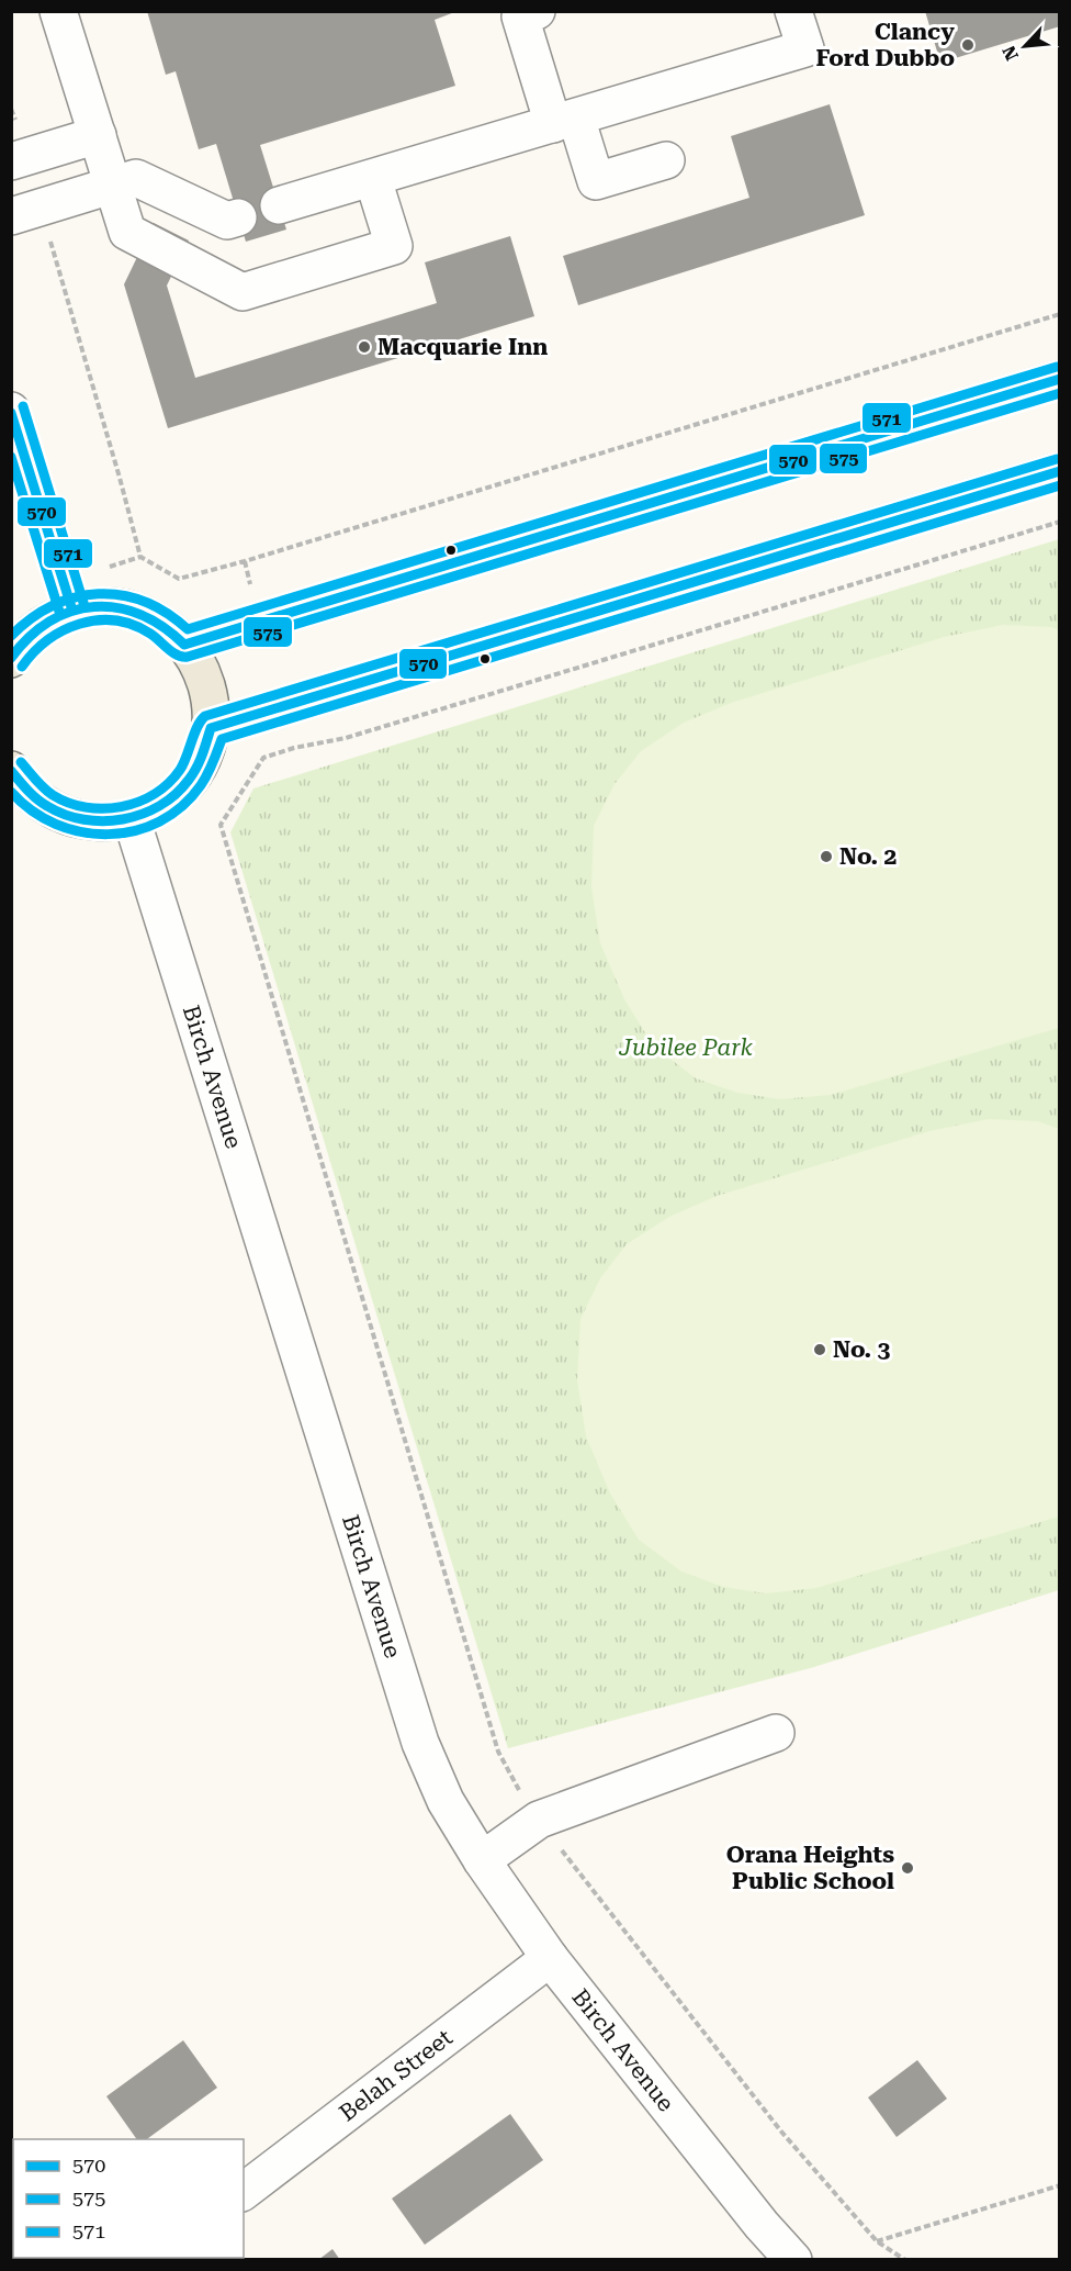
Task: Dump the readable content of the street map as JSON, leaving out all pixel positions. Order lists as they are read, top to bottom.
{
  "streets": {
    "street": ["Birch Avenue", "Belah Street"]
  },
  "crossings": [
    ["Birch Avenue", "Belah Street"]
  ],
  "parks": ["Jubilee Park"],
  "places": [
    "Clancy Ford Dubbo",
    "Macquarie Inn",
    "No. 2",
    "No. 3",
    "Orana Heights Public School"
  ],
  "lines": ["transit line 571", "transit line 570", "transit line 575"],
  "legend": ["570", "575", "571"],
  "north": "bottom left"
}
